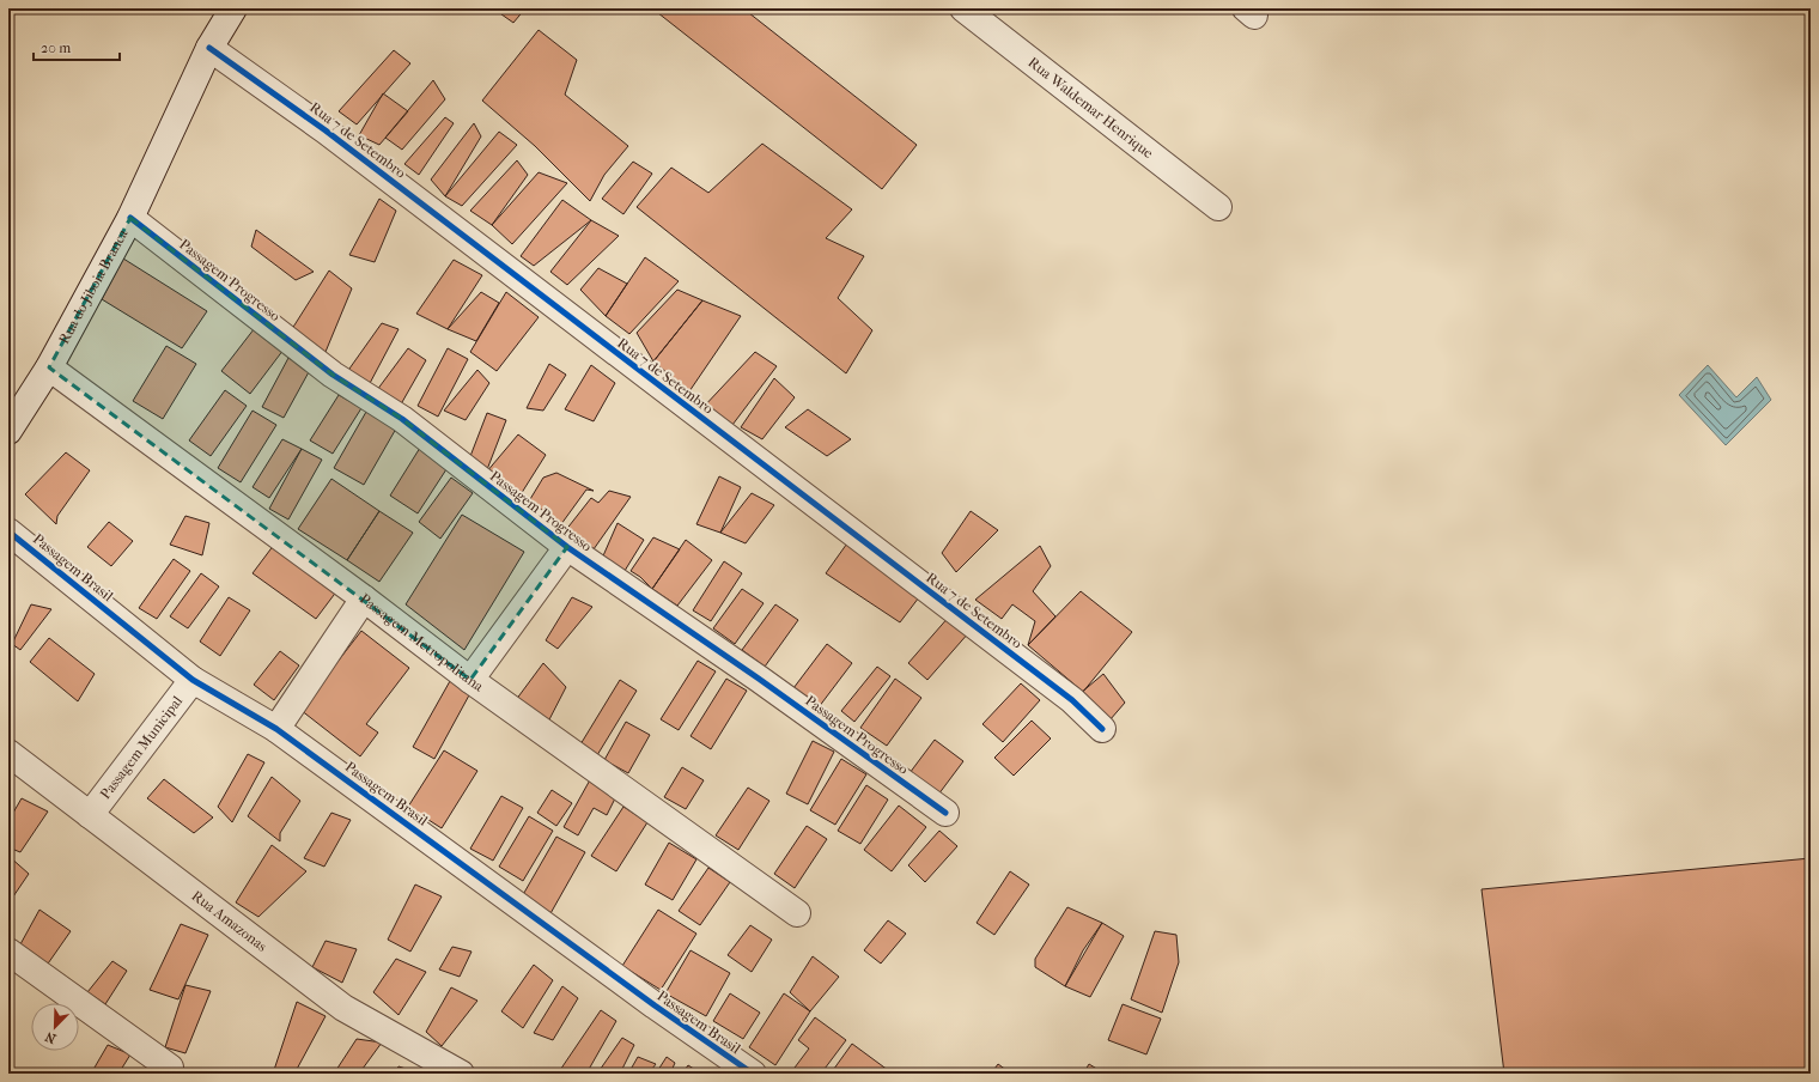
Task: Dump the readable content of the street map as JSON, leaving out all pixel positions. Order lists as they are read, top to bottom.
{
  "streets": {
    "street": [
      "Rua Waldemar Henrique",
      "Rua 7 de Setembro",
      "Passagem Progresso",
      "Rua do Jiboia Branca",
      "Passagem Brasil",
      "Passagem Metropolitana",
      "Passagem Municipal",
      "Rua Amazonas"
    ]
  },
  "crossings": [
    ["Rua 7 de Setembro", "Rua do Jiboia Branca"],
    ["Passagem Progresso", "Rua do Jiboia Branca"],
    ["Rua do Jiboia Branca", "Passagem Metropolitana"],
    ["Passagem Brasil", "Passagem Municipal"],
    ["Passagem Municipal", "Rua Amazonas"]
  ],
  "scale_bar": "20 m",
  "north": "bottom left"
}
